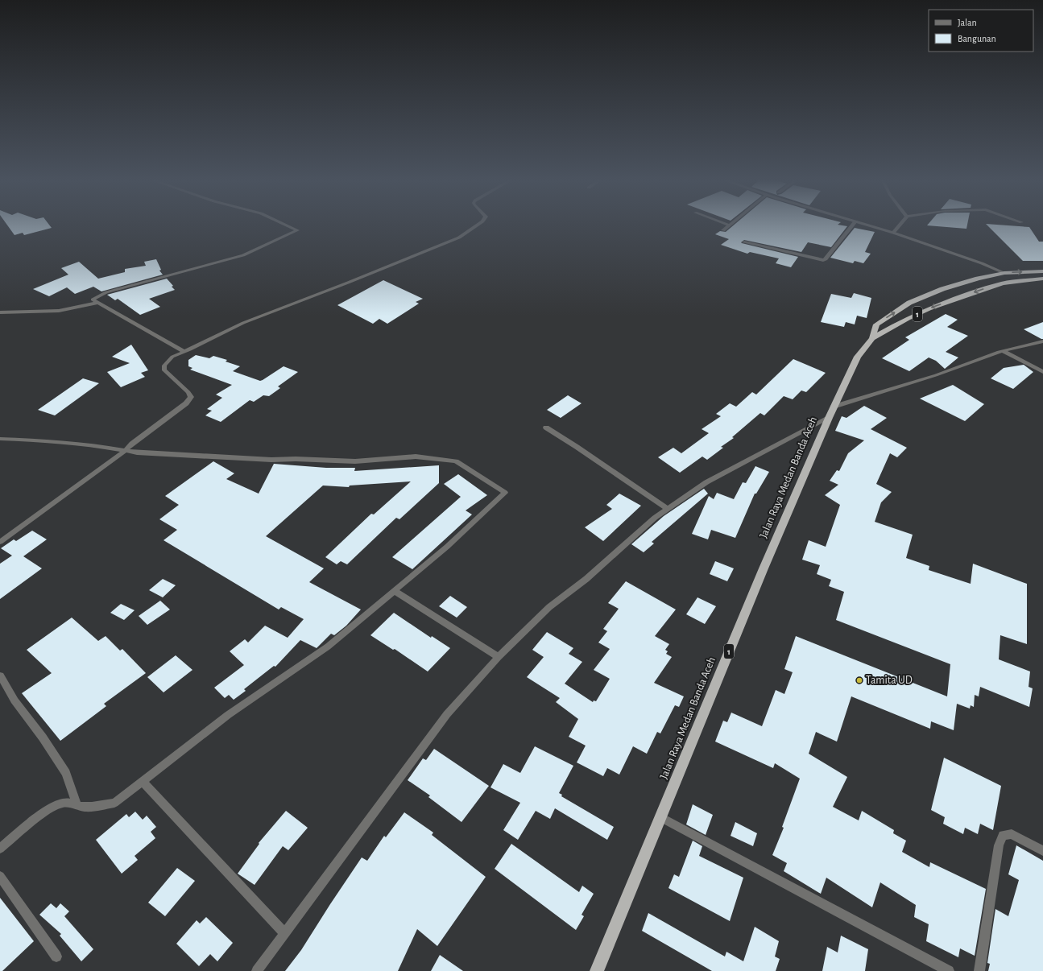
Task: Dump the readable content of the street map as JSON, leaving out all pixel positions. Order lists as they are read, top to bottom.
{
  "streets": {
    "highway": ["1", "Jalan Raya Medan Banda Aceh"]
  },
  "places": ["Tamita UD"],
  "legend": ["Jalan", "Bangunan"]
}
